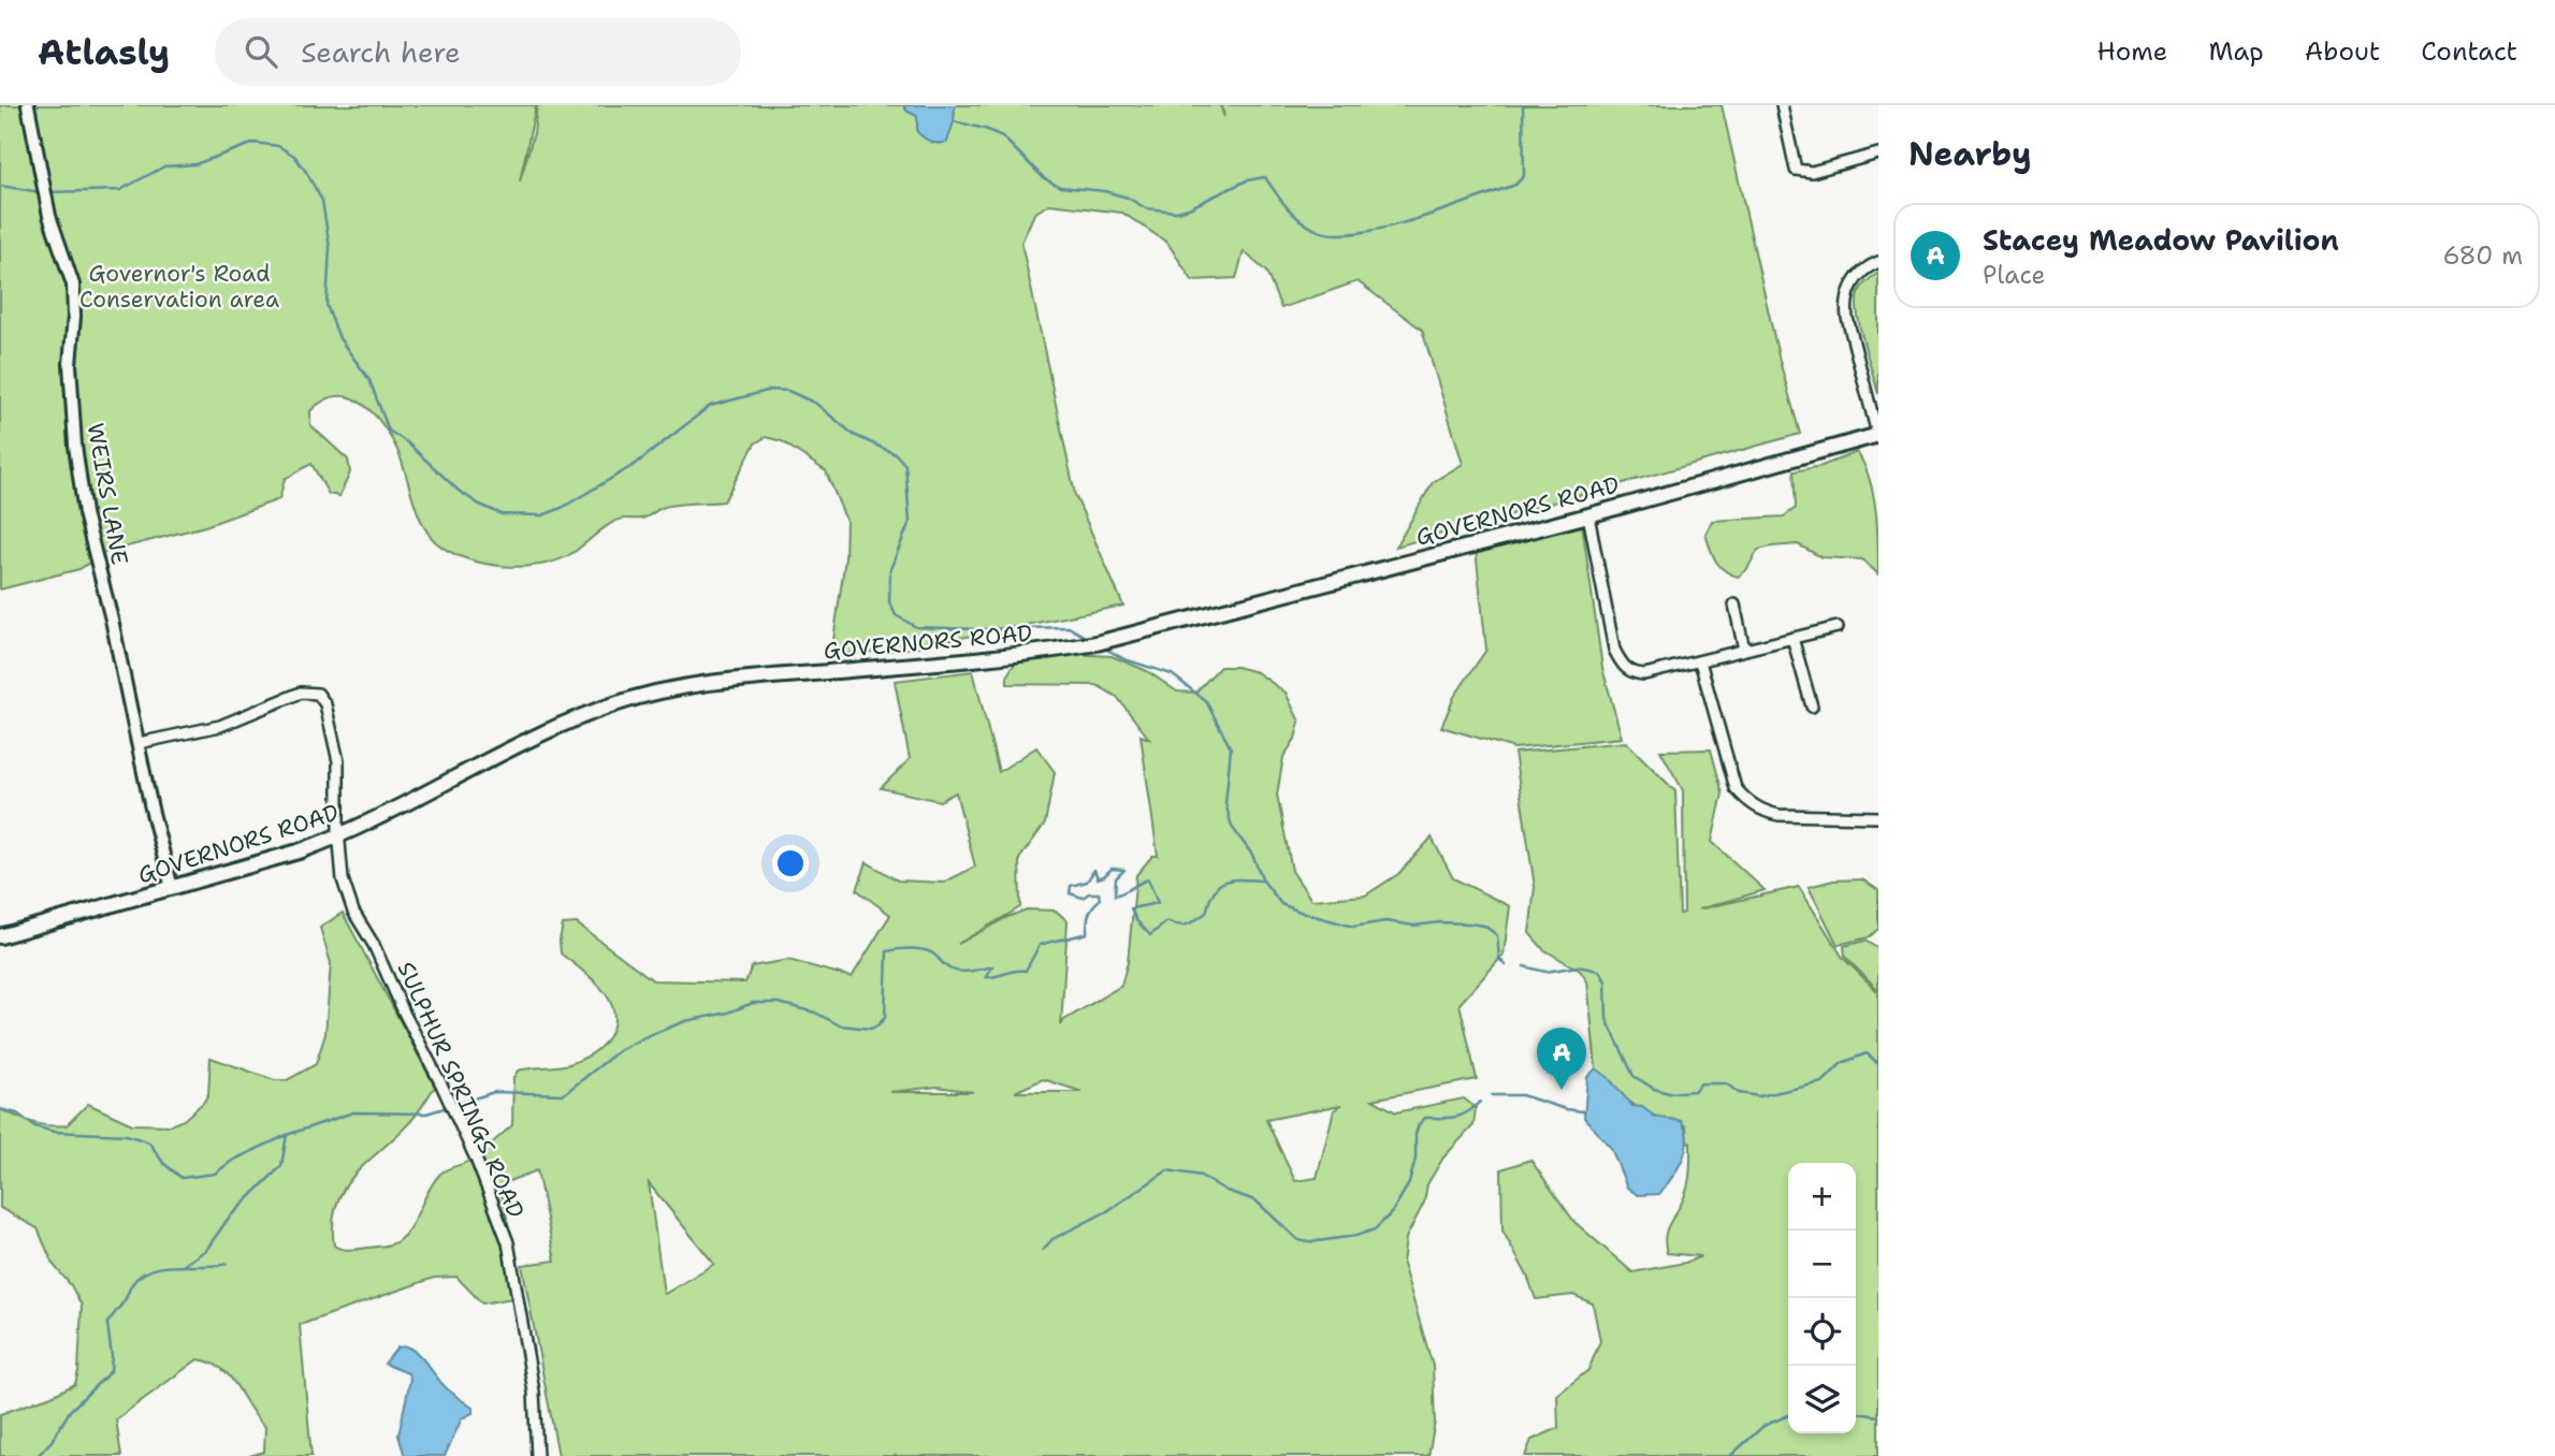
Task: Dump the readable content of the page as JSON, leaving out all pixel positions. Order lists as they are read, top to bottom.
{
  "streets": {
    "main road": ["GOVERNORS ROAD"],
    "street": ["WEIRS LANE", "SULPHUR SPRINGS ROAD"]
  },
  "crossings": [
    ["WEIRS LANE", "GOVERNORS ROAD"],
    ["WEIRS LANE", "SULPHUR SPRINGS ROAD"],
    ["GOVERNORS ROAD", "SULPHUR SPRINGS ROAD"]
  ],
  "parks": ["Governor's Road Conservation area"],
  "page": {
    "header": "Atlasly",
    "search": "Search here",
    "nav": [
      "Home",
      "Map",
      "About",
      "Contact"
    ],
    "heading": "Nearby",
    "list": [
      {
        "mark": "A",
        "name": "Stacey Meadow Pavilion",
        "note": "Place",
        "value": "680 m"
      }
    ],
    "pins": "A",
    "map_buttons": ["+", "−"]
  }
}
